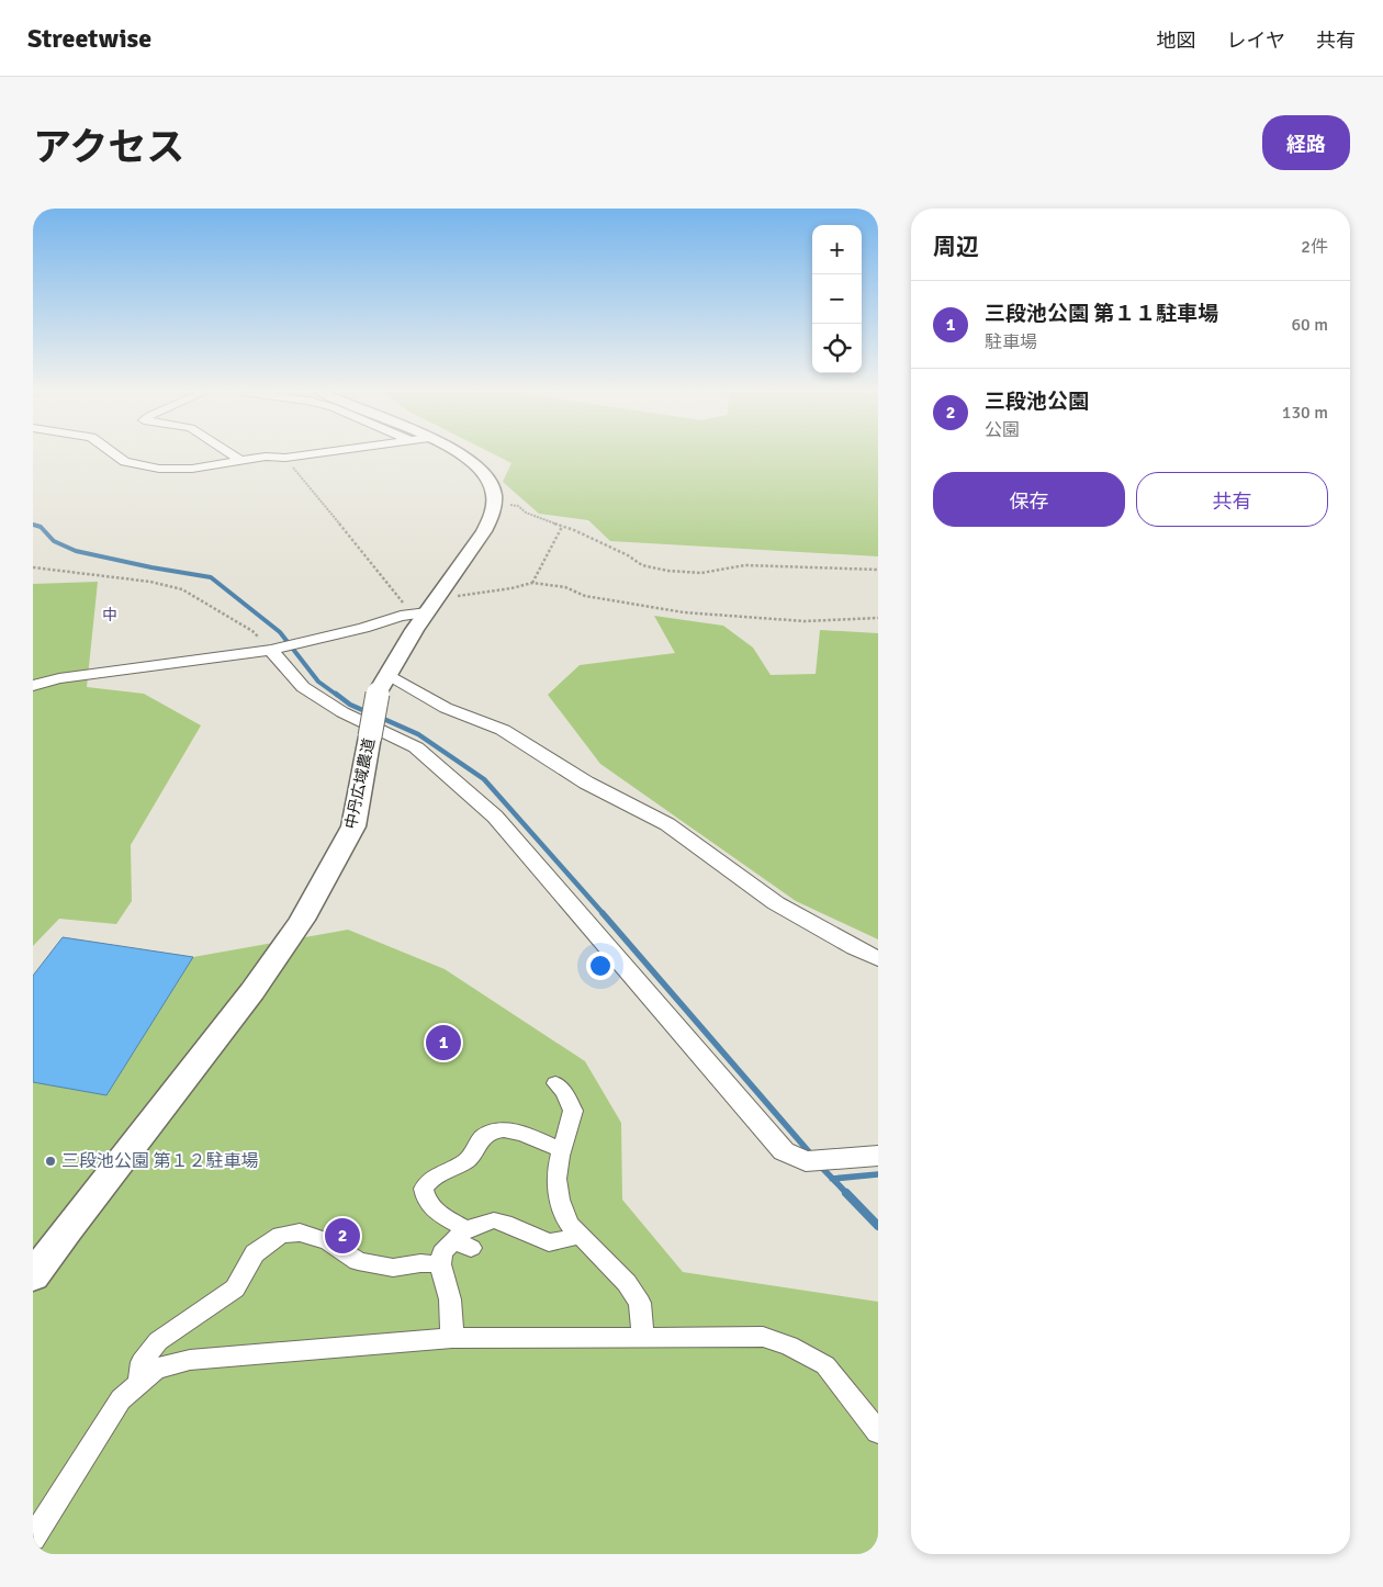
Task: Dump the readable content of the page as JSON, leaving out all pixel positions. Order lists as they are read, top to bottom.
{
  "streets": {
    "street": ["中丹広域農道"]
  },
  "districts": ["中"],
  "places": ["三段池公園 第１２駐車場"],
  "page": {
    "header": "Streetwise",
    "nav": ["地図", "レイヤ", "共有"],
    "title": "アクセス",
    "buttons": [
      "経路",
      ["保存", "共有"]
    ],
    "heading": ["周辺", "2件"],
    "map_buttons": ["+", "−"],
    "list": [
      {
        "mark": "1",
        "name": "三段池公園 第１１駐車場",
        "note": "駐車場",
        "value": "60 m"
      },
      {
        "mark": "2",
        "name": "三段池公園",
        "note": "公園",
        "value": "130 m"
      }
    ],
    "pins": ["1", "2"]
  }
}
